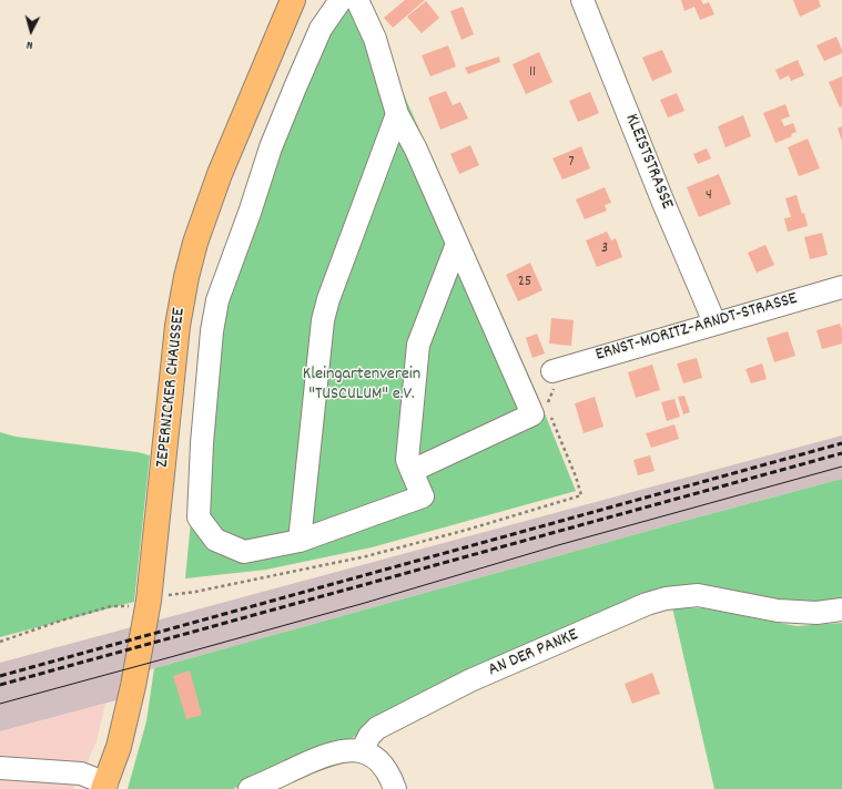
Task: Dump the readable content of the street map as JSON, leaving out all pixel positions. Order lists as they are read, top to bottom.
{
  "streets": {
    "main road": ["ZEPERNICKER CHAUSSEE"],
    "street": ["KLEISTSTRASSE", "ERNST-MORITZ-ARNDT-STRASSE", "AN DER PANKE"]
  },
  "crossings": [
    ["KLEISTSTRASSE", "ERNST-MORITZ-ARNDT-STRASSE"]
  ],
  "parks": ["Kleingartenverein \"TUSCULUM\" e.V."],
  "house_numbers": [
    "11",
    "7",
    "4",
    "3",
    "25"
  ],
  "north": "bottom"
}
